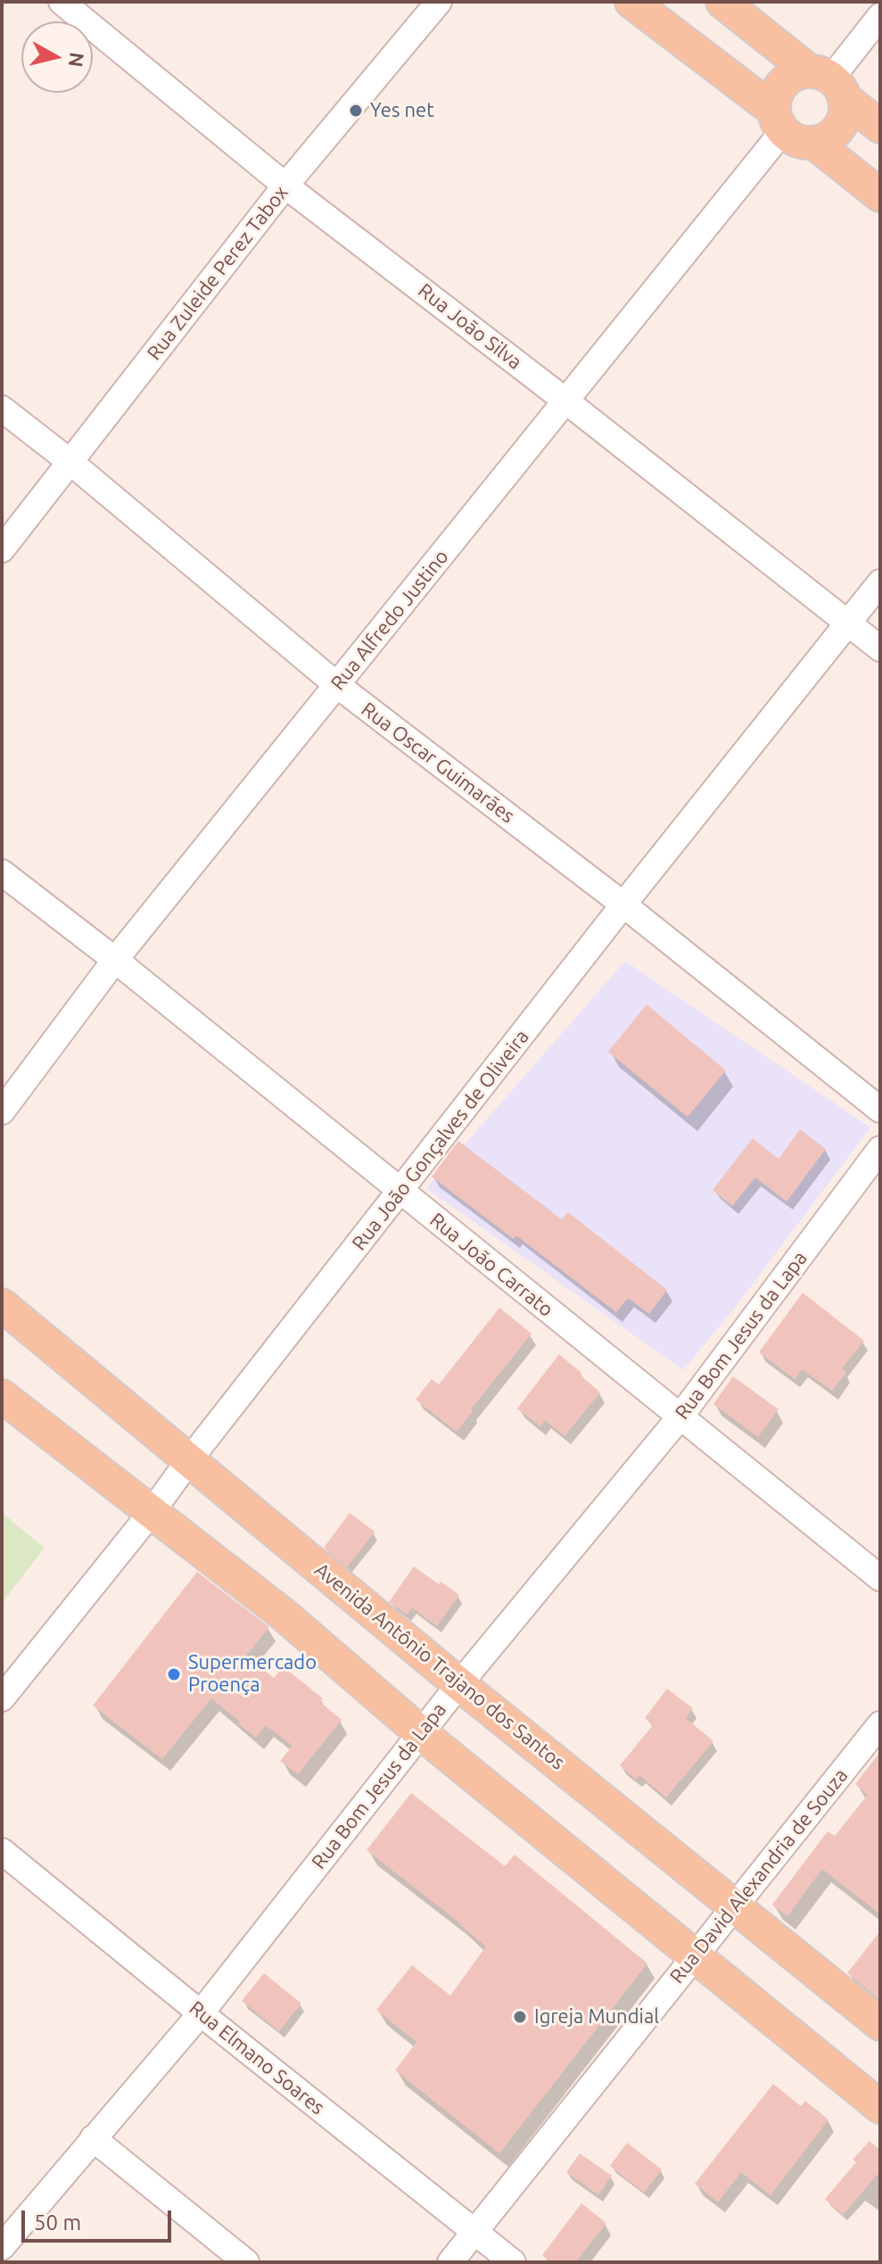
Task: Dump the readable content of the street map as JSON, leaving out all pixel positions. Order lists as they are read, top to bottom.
{
  "streets": {
    "main road": ["Avenida Antônio Trajano dos Santos"],
    "street": [
      "Rua Zuleide Perez Tabox",
      "Rua João Silva",
      "Rua Alfredo Justino",
      "Rua Oscar Guimarães",
      "Rua João Gonçalves de Oliveira",
      "Rua João Carrato",
      "Rua Bom Jesus da Lapa",
      "Rua David Alexandria de Souza",
      "Rua Elmano Soares"
    ]
  },
  "crossings": [
    ["Rua Zuleide Perez Tabox", "Rua João Silva"],
    ["Rua Zuleide Perez Tabox", "Rua Oscar Guimarães"],
    ["Rua João Silva", "Rua Alfredo Justino"],
    ["Rua João Silva", "Rua João Gonçalves de Oliveira"],
    ["Rua Alfredo Justino", "Rua Oscar Guimarães"],
    ["Rua Alfredo Justino", "Rua João Carrato"],
    ["Rua Oscar Guimarães", "Rua João Gonçalves de Oliveira"],
    ["Rua João Gonçalves de Oliveira", "Rua João Carrato"],
    ["Rua João Gonçalves de Oliveira", "Avenida Antônio Trajano dos Santos"],
    ["Rua João Carrato", "Rua Bom Jesus da Lapa"],
    ["Rua Bom Jesus da Lapa", "Avenida Antônio Trajano dos Santos"],
    ["Rua Bom Jesus da Lapa", "Rua Elmano Soares"],
    ["Avenida Antônio Trajano dos Santos", "Rua David Alexandria de Souza"],
    ["Rua David Alexandria de Souza", "Rua Elmano Soares"]
  ],
  "places": ["Yes net", "Supermercado Proença", "Igreja Mundial"],
  "scale_bar": "50 m",
  "north": "right"
}
